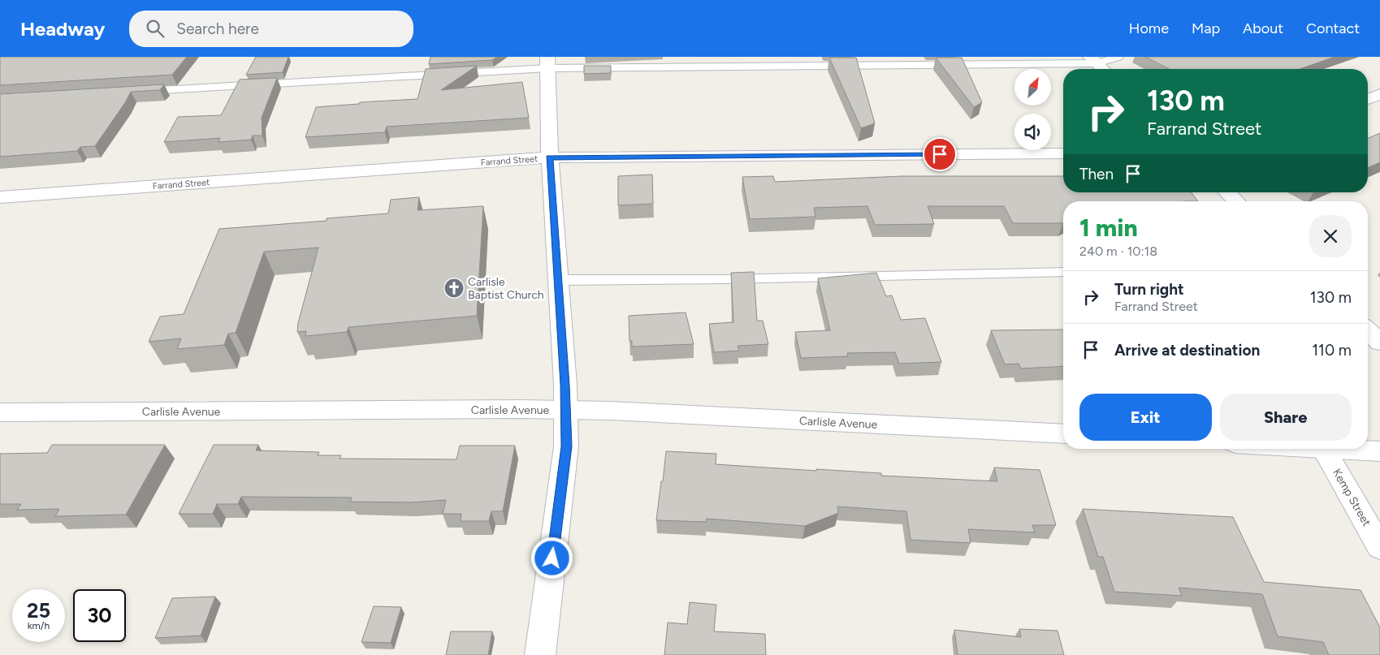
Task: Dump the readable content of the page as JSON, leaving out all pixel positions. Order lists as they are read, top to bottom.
{
  "streets": {
    "street": ["Farrand Street", "Carlisle Avenue", "Kemp Street"]
  },
  "places": {
    "church": ["Carlisle Baptist Church"]
  },
  "north": "top right",
  "page": {
    "header": "Headway",
    "search": "Search here",
    "nav": [
      "Home",
      "Map",
      "About",
      "Contact"
    ],
    "turn": ["130 m", "Farrand Street"],
    "then": "Then",
    "heading": ["1 min", "240 m · 10:18"],
    "list": [
      {
        "name": "Turn right",
        "note": "Farrand Street",
        "value": "130 m"
      },
      {
        "name": "Arrive at destination",
        "value": "110 m"
      }
    ],
    "buttons": ["Exit", "Share"],
    "speed": "25 km/h",
    "limit": "30"
  }
}
